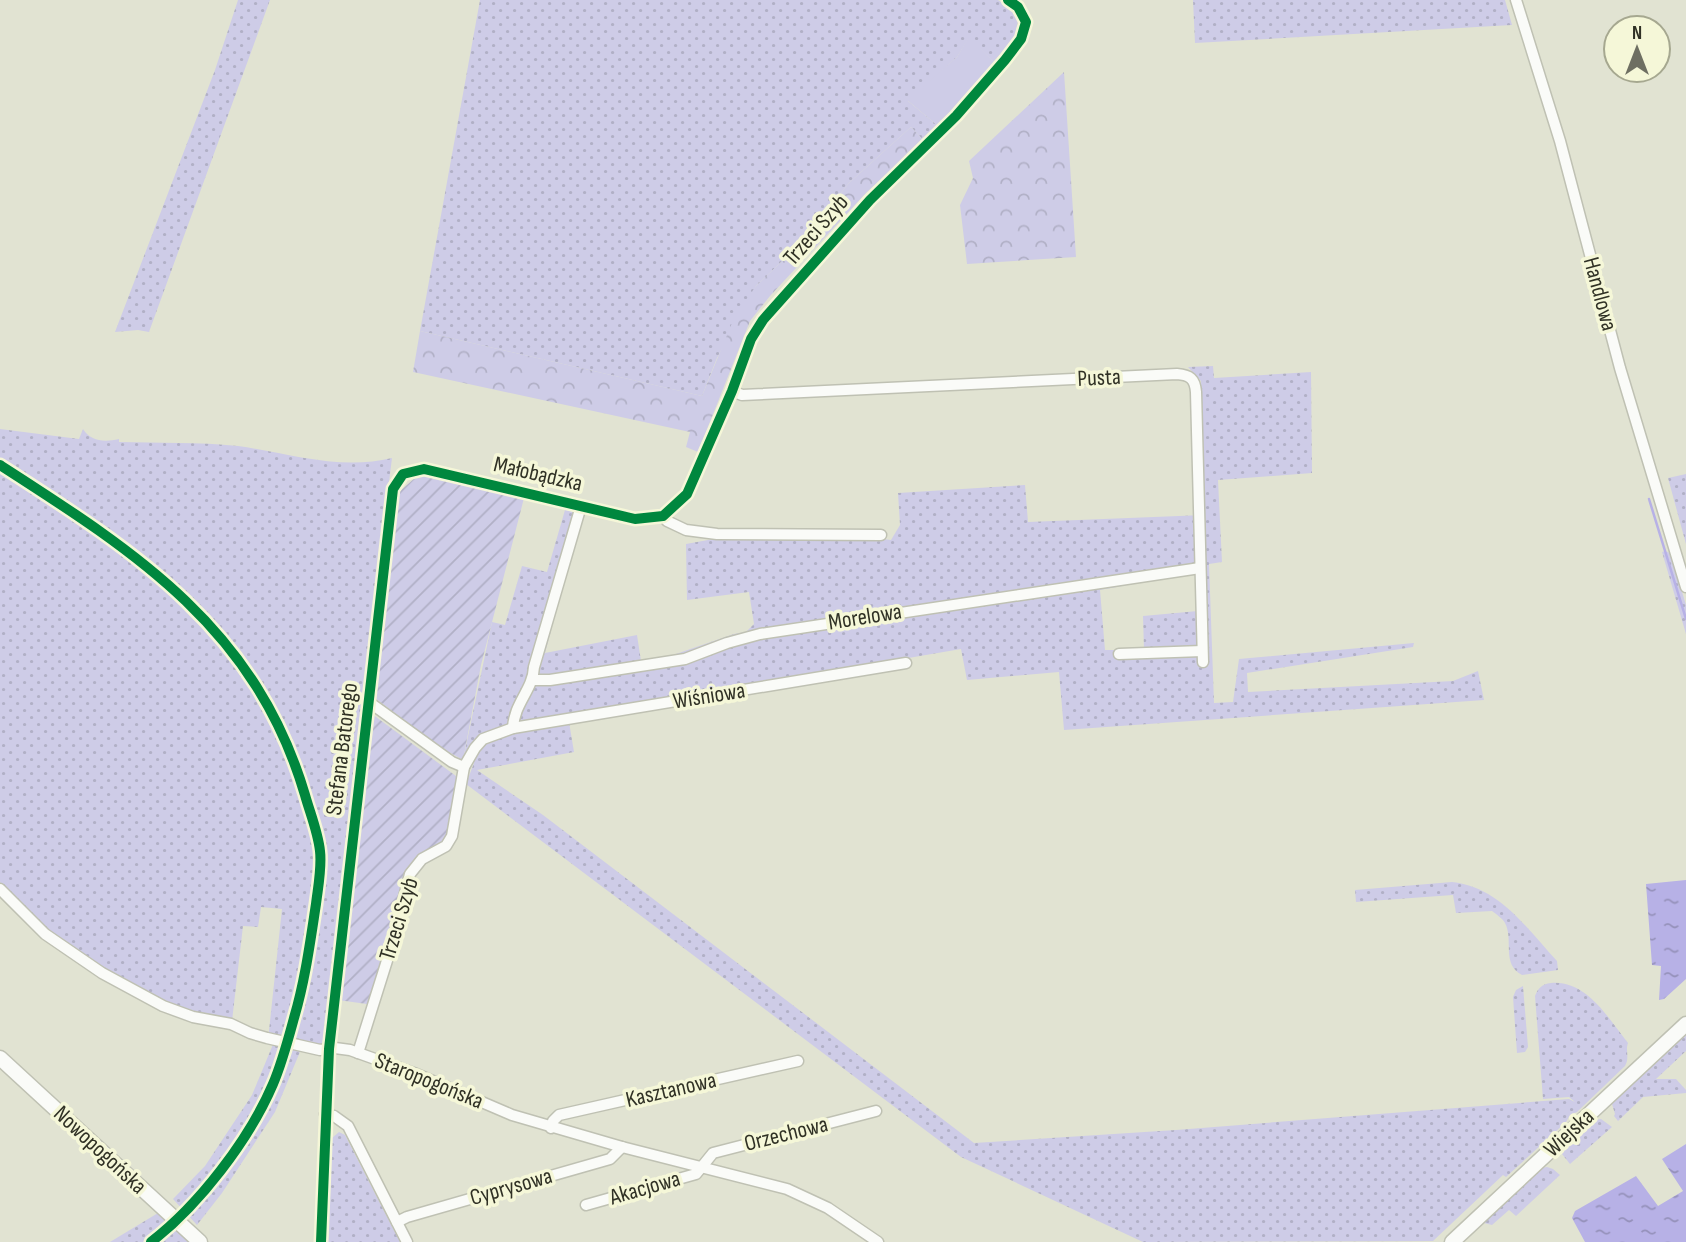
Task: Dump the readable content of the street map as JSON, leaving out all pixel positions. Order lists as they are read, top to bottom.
{
  "streets": {
    "street": [
      "Trzeci Szyb",
      "Handlowa",
      "Pusta",
      "Małobądzka",
      "Morelowa",
      "Wiśniowa",
      "Stefana Batorego",
      "Staropogońska",
      "Kasztanowa",
      "Wiejska",
      "Orzechowa",
      "Nowopogońska",
      "Cyprysowa",
      "Akacjowa"
    ]
  },
  "crossings": [
    ["Trzeci Szyb", "Pusta"],
    ["Trzeci Szyb", "Małobądzka"],
    ["Trzeci Szyb", "Wiśniowa"],
    ["Trzeci Szyb", "Staropogońska"],
    ["Pusta", "Morelowa"],
    ["Małobądzka", "Stefana Batorego"],
    ["Stefana Batorego", "Staropogońska"],
    ["Staropogońska", "Kasztanowa"],
    ["Staropogońska", "Orzechowa"],
    ["Staropogońska", "Cyprysowa"],
    ["Staropogońska", "Akacjowa"],
    ["Orzechowa", "Akacjowa"]
  ],
  "north": "top"
}
